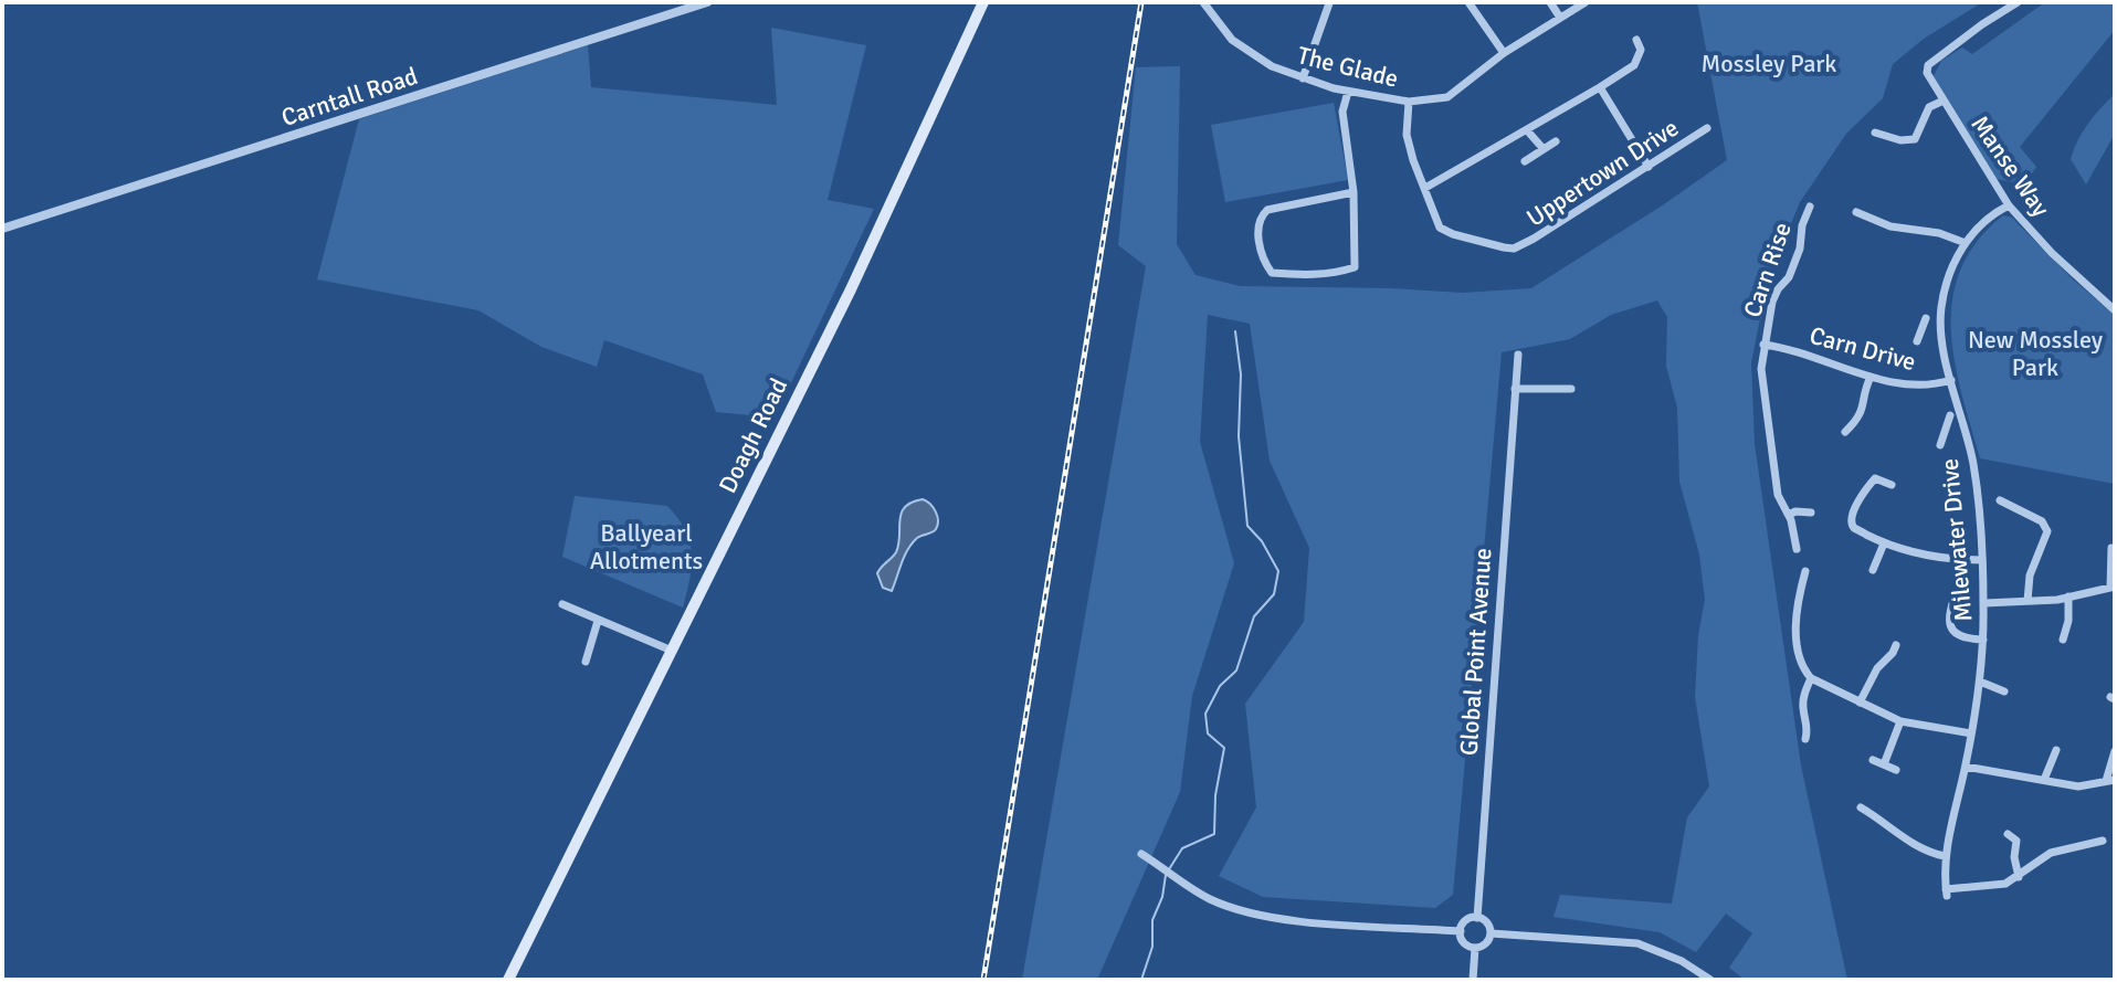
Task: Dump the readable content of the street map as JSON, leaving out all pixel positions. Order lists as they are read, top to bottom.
{
  "streets": {
    "main road": ["Doagh Road"],
    "street": [
      "The Glade",
      "Carntall Road",
      "Manse Way",
      "Uppertown Drive",
      "Carn Rise",
      "Carn Drive",
      "Milewater Drive",
      "Global Point Avenue"
    ]
  },
  "crossings": [
    ["The Glade", "Uppertown Drive"],
    ["Manse Way", "Milewater Drive"],
    ["Carn Rise", "Carn Drive"],
    ["Carn Drive", "Milewater Drive"]
  ],
  "parks": ["Mossley Park", "New Mossley Park", "Ballyearl Allotments"]
}
